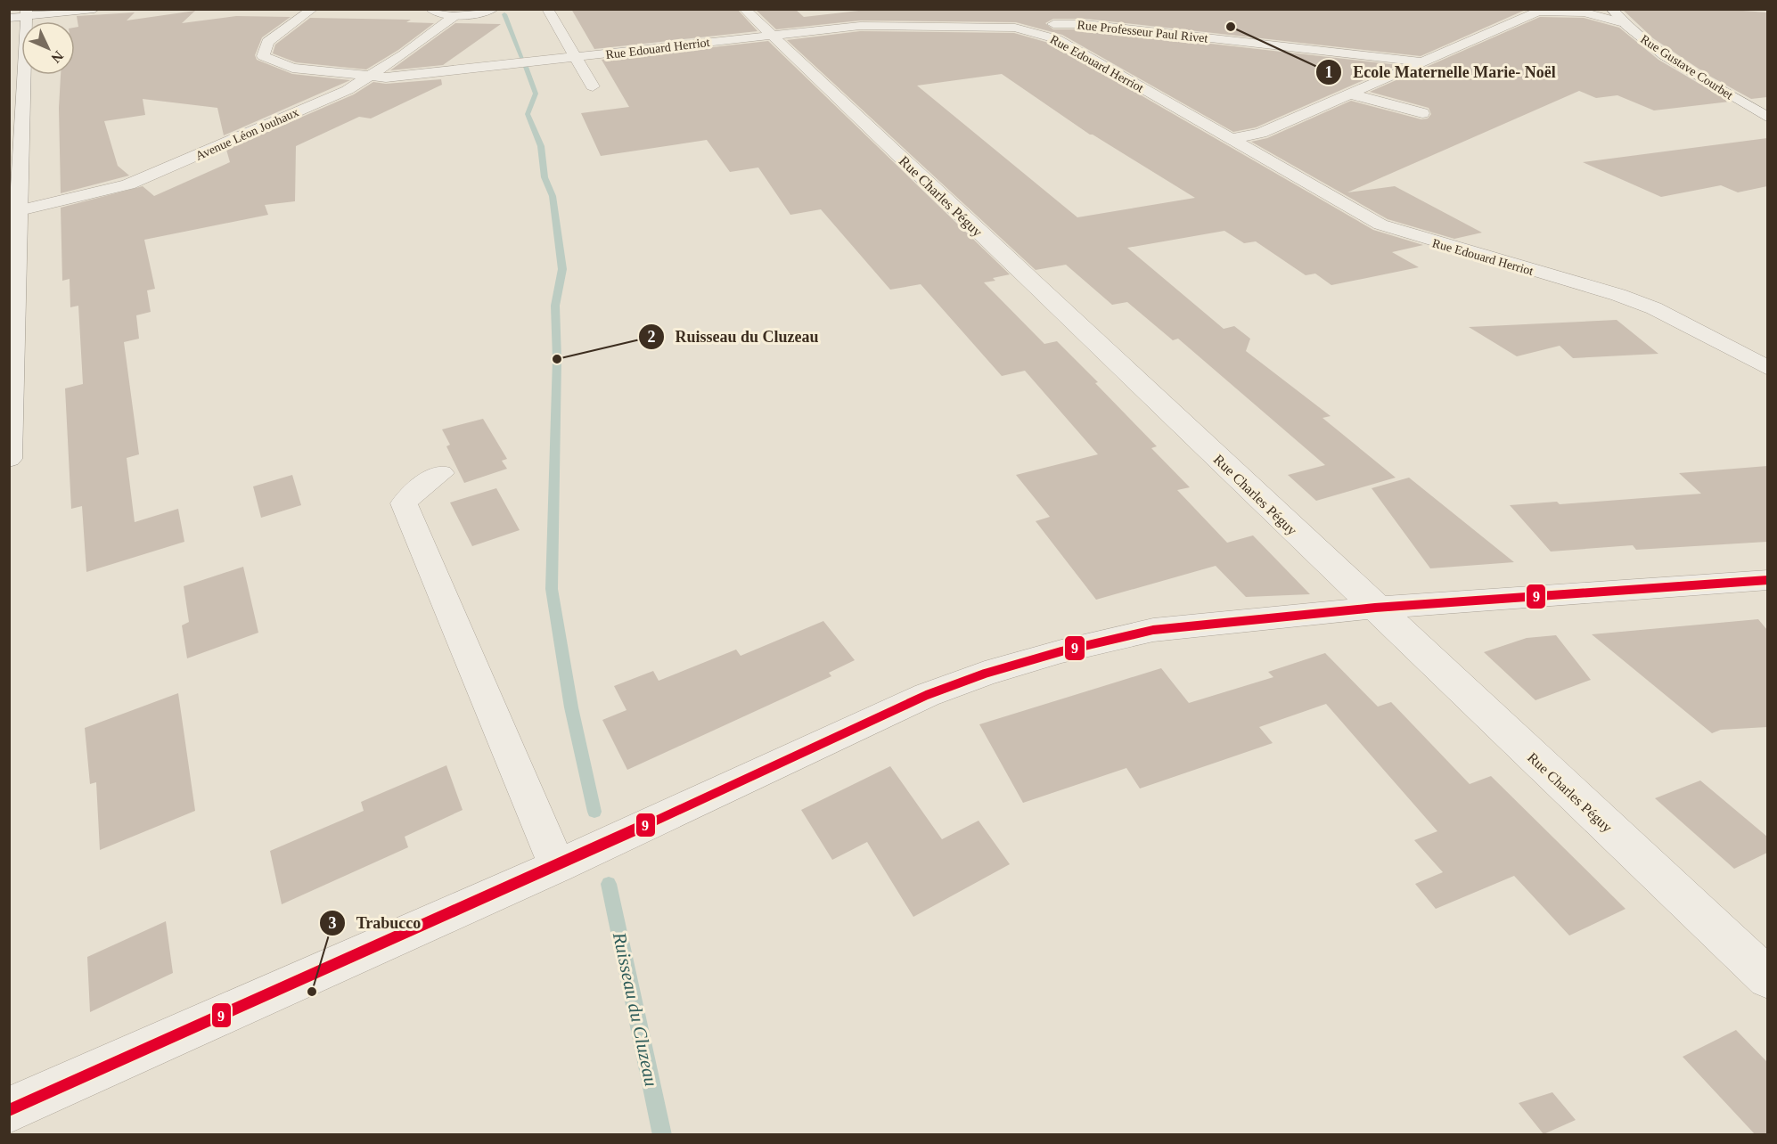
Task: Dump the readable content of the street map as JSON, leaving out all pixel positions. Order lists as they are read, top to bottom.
{
  "streets": {
    "street": [
      "Rue Professeur Paul Rivet",
      "Rue Edouard Herriot",
      "Rue Gustave Courbet",
      "Avenue Léon Jouhaux",
      "Rue Charles Péguy"
    ]
  },
  "crossings": [
    ["Rue Professeur Paul Rivet", "Rue Edouard Herriot"],
    ["Rue Edouard Herriot", "Avenue Léon Jouhaux"],
    ["Rue Edouard Herriot", "Rue Charles Péguy"]
  ],
  "water": ["Ruisseau du Cluzeau"],
  "places": ["Ecole Maternelle Marie- Noël", "Ruisseau du Cluzeau", "Trabucco"],
  "lines": ["transit line 9"],
  "north": "bottom right"
}
